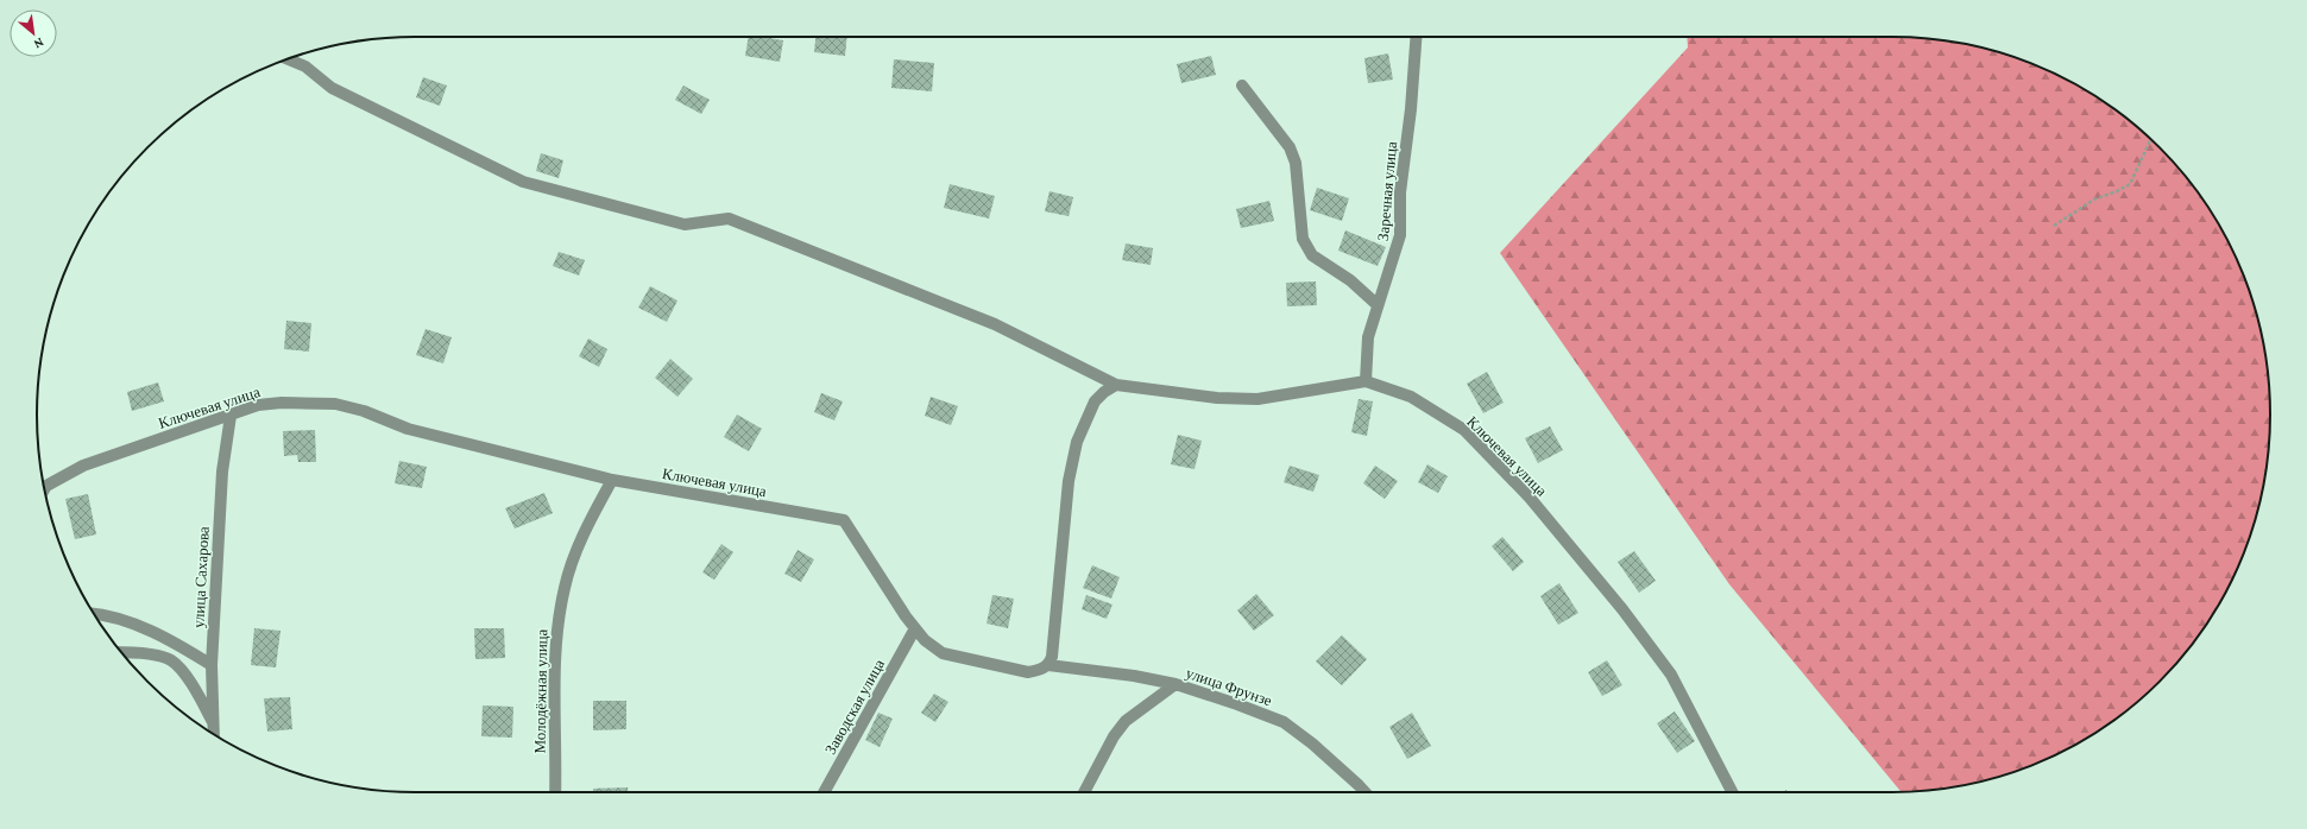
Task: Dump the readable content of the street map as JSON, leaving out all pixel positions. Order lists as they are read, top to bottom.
{
  "streets": {
    "street": [
      "Заречная улица",
      "Ключевая улица",
      "улица Сахарова",
      "улица Фрунзе",
      "Молодёжная улица",
      "Заводская улица"
    ]
  },
  "crossings": [
    ["Заречная улица", "Ключевая улица"],
    ["Ключевая улица", "улица Сахарова"],
    ["Ключевая улица", "улица Фрунзе"],
    ["Ключевая улица", "Молодёжная улица"],
    ["Ключевая улица", "Заводская улица"]
  ],
  "north": "bottom right"
}
